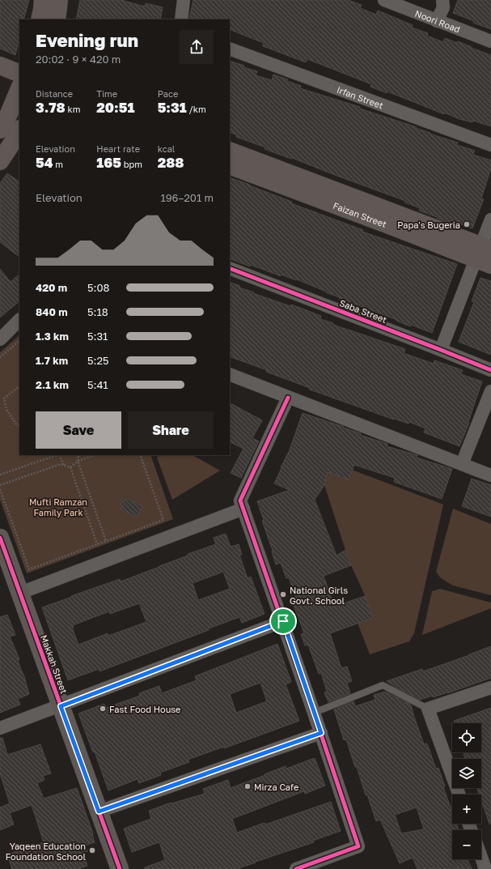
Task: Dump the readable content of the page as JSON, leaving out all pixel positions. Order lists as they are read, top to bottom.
{
  "streets": {
    "street": [
      "Noori Road",
      "Irfan Street",
      "Faizan Street",
      "Saba Street",
      "Makkah Street"
    ]
  },
  "parks": ["Mufti Ramzan Family Park"],
  "places": [
    "Papa's Bugeria",
    "National Girls Govt. School",
    "Fast Food House",
    "Mirza Cafe",
    "Yaqeen Education Foundation School"
  ],
  "page": {
    "heading": ["Evening run", "20:02 · 9 × 420 m"],
    "stats": [
      ["Distance", "3.78 km"],
      ["Time", "20:51"],
      ["Pace", "5:31 /km"],
      ["Elevation", "54 m"],
      ["Heart rate", "165 bpm"],
      ["kcal", "288"]
    ],
    "chart": ["Elevation", "196–201 m"],
    "list": [
      {
        "name": "420 m",
        "note": "5:08"
      },
      {
        "name": "840 m",
        "note": "5:18"
      },
      {
        "name": "1.3 km",
        "note": "5:31"
      },
      {
        "name": "1.7 km",
        "note": "5:25"
      },
      {
        "name": "2.1 km",
        "note": "5:41"
      }
    ],
    "buttons": ["Save", "Share"],
    "map_buttons": ["+", "−"]
  }
}
